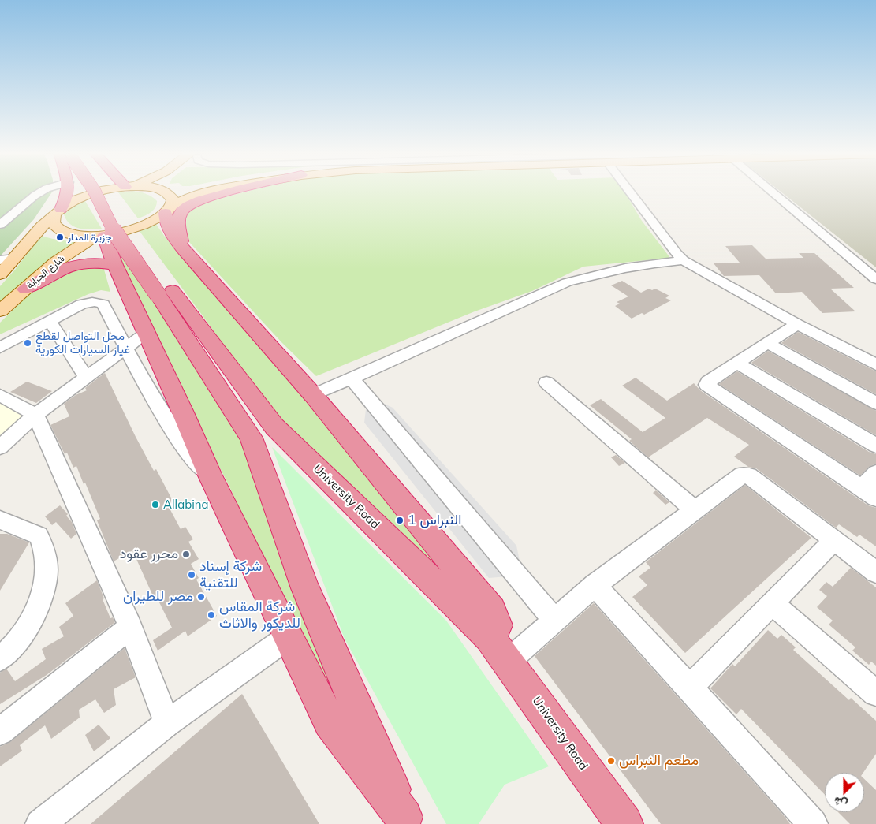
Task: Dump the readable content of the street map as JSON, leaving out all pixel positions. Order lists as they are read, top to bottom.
{
  "streets": {
    "highway": ["University Road"],
    "main road": ["شارع الجرابة"]
  },
  "places": [
    "جزيرة المدار",
    "محل التواصل لقطع غيار السيارات الكورية",
    "Allabina",
    "النبراس 1",
    "محرر عقود",
    "شركة إسناد للتقنية",
    "مصر للطيران",
    "شركة المقاس للديكور والاثاث",
    "مطعم النبراس"
  ],
  "north": "bottom"
}
